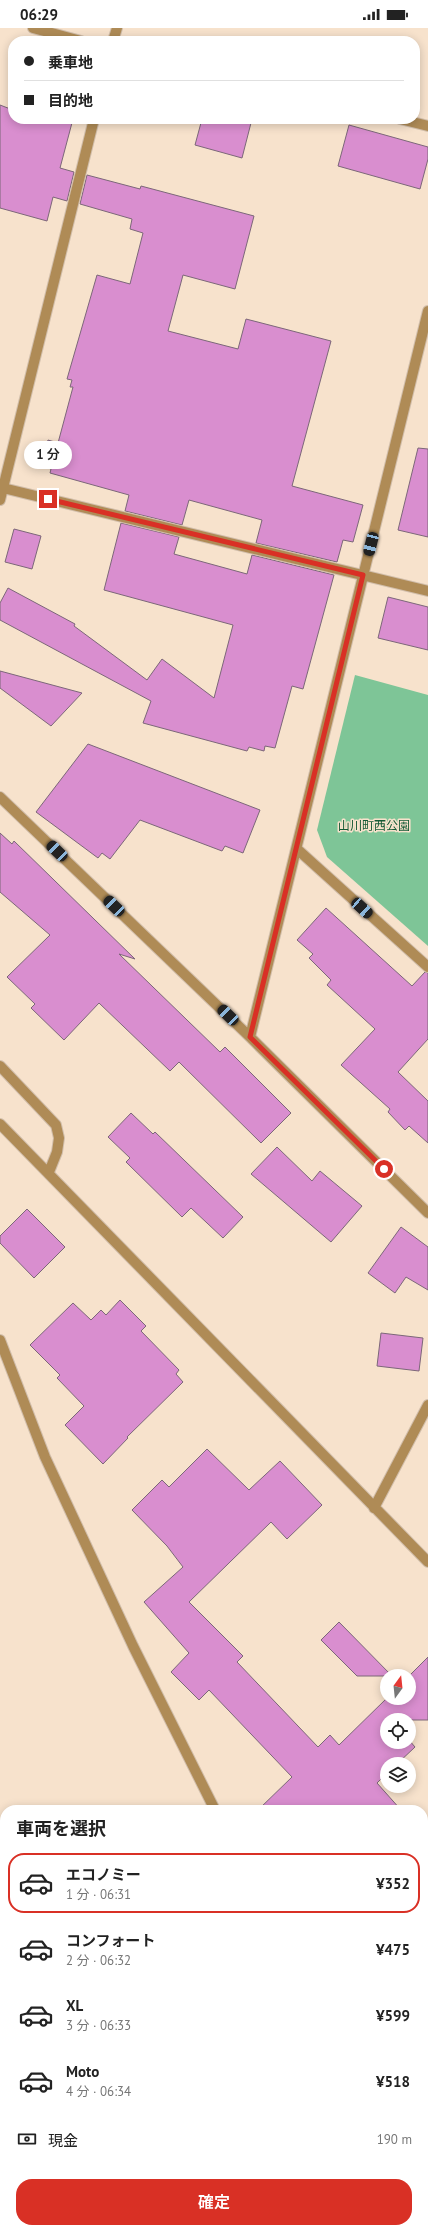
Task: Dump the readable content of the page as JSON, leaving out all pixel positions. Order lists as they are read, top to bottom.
{
  "parks": ["山川町西公園"],
  "north": "top",
  "page": {
    "status": "06:29",
    "banner": ["乗車地", "目的地"],
    "bubble": "1 分",
    "heading": "車両を選択",
    "list": [
      {
        "name": "エコノミー",
        "note": "1 分 · 06:31",
        "value": "¥352"
      },
      {
        "name": "コンフォート",
        "note": "2 分 · 06:32",
        "value": "¥475"
      },
      {
        "name": "XL",
        "note": "3 分 · 06:33",
        "value": "¥599"
      },
      {
        "name": "Moto",
        "note": "4 分 · 06:34",
        "value": "¥518"
      }
    ],
    "pay": ["現金", "190 m"],
    "buttons": "確定"
  }
}
